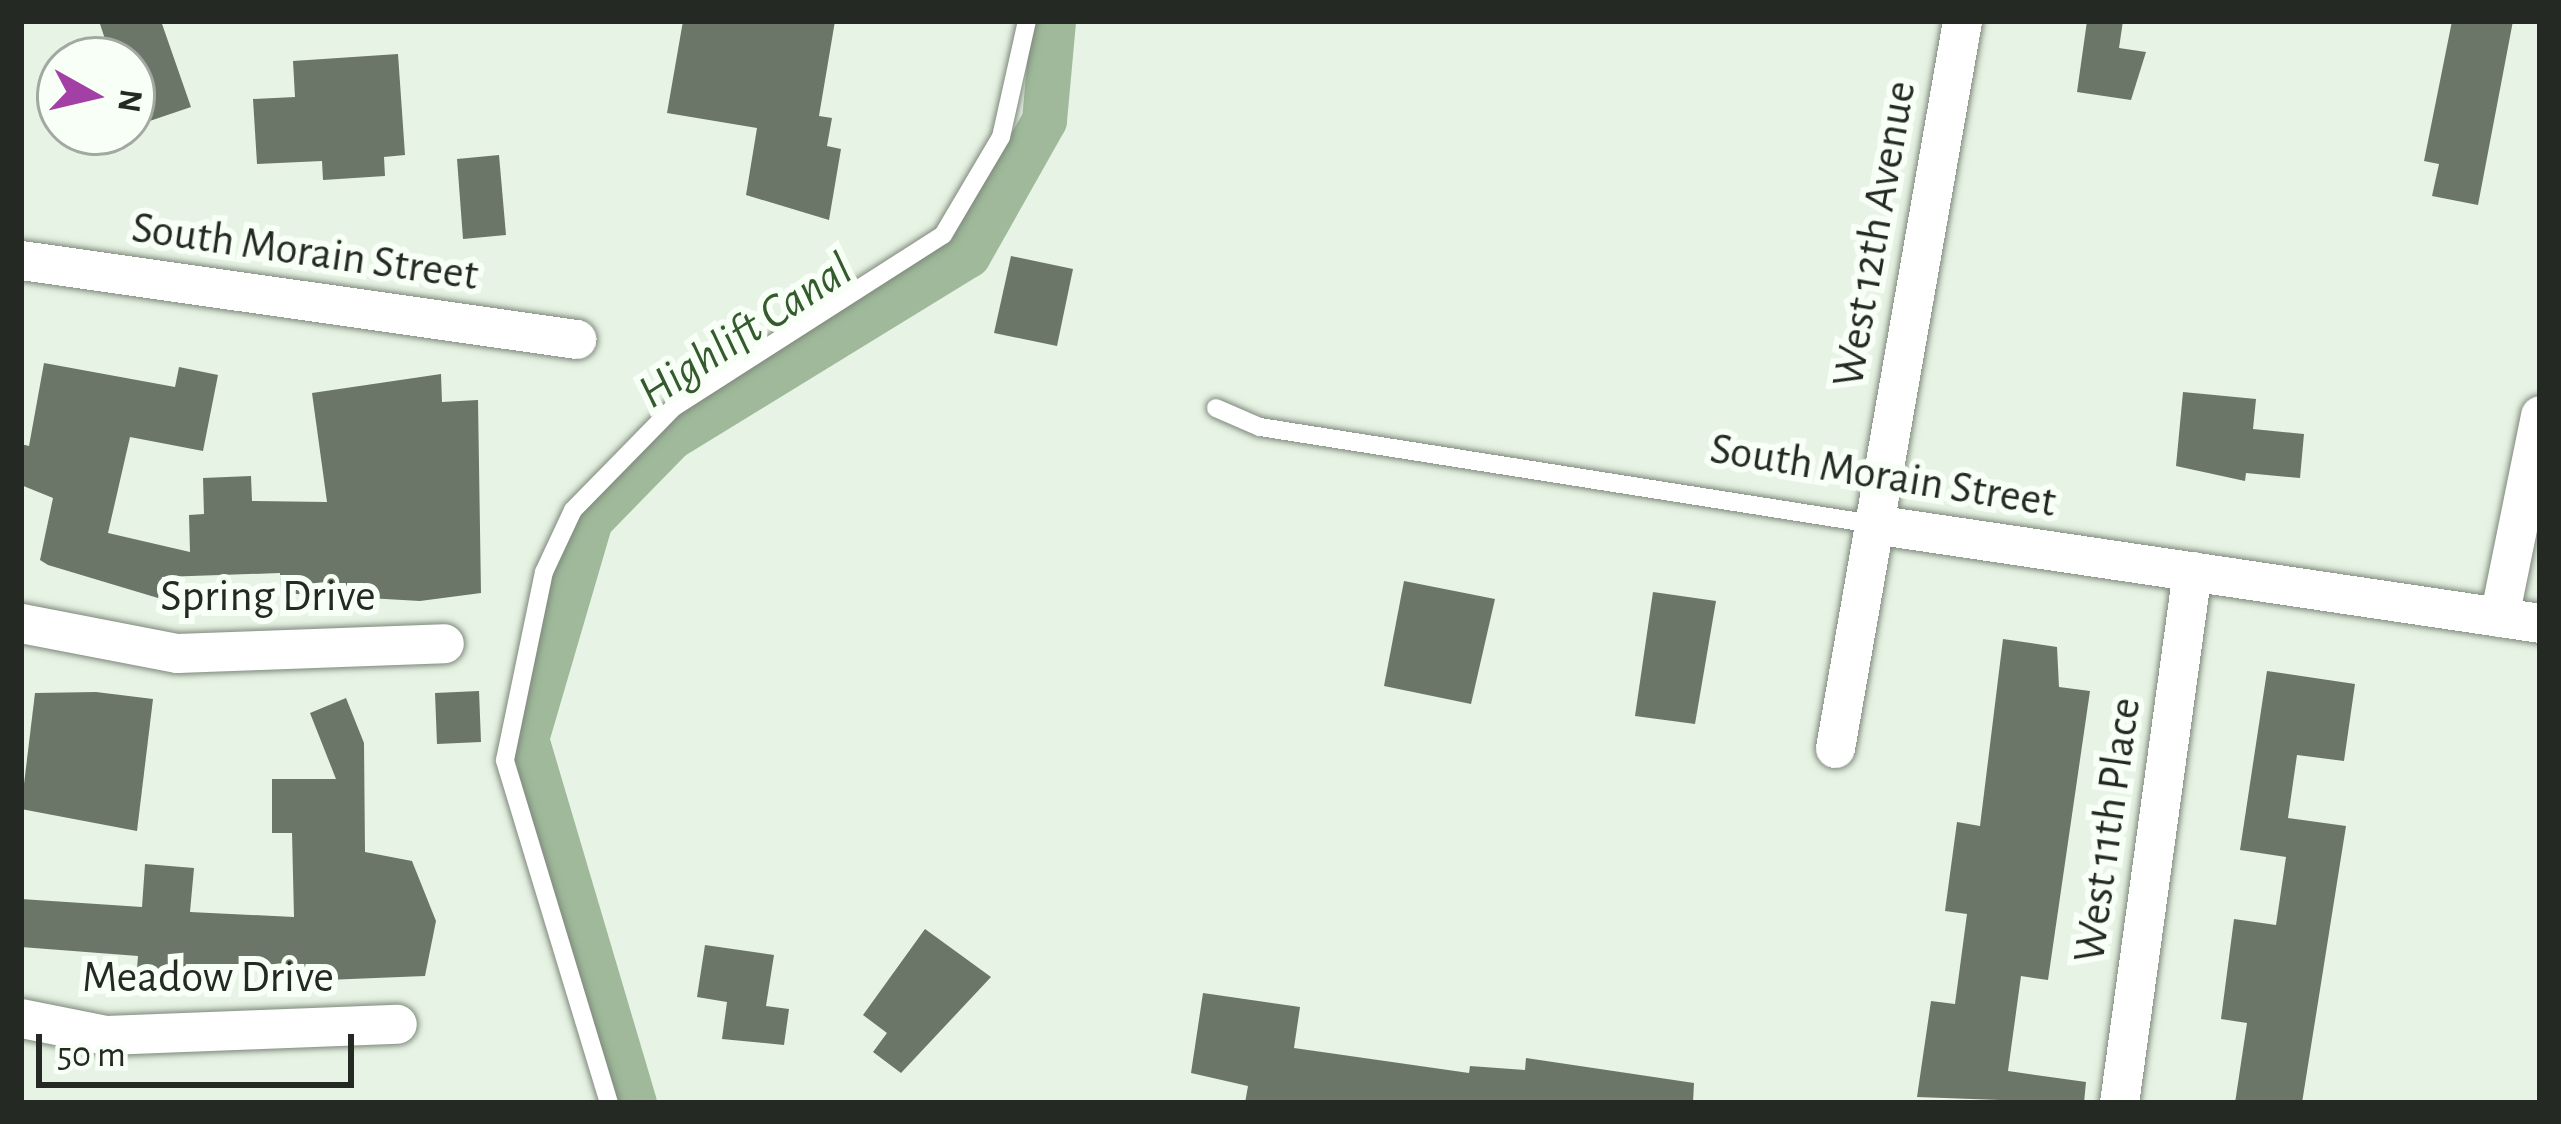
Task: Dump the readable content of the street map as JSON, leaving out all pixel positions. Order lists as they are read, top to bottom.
{
  "streets": {
    "street": [
      "West 12th Avenue",
      "South Morain Street",
      "Spring Drive",
      "West 11th Place",
      "Meadow Drive"
    ]
  },
  "crossings": [
    ["West 12th Avenue", "South Morain Street"],
    ["South Morain Street", "West 11th Place"]
  ],
  "water": ["Highlift Canal"],
  "scale_bar": "50 m",
  "north": "right"
}
